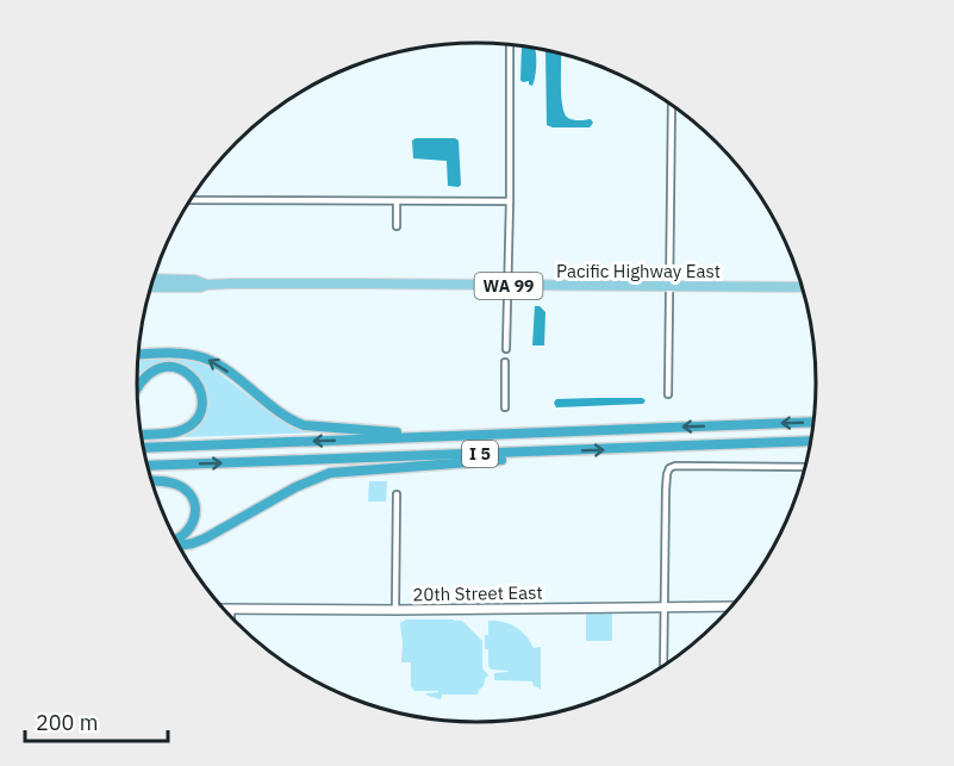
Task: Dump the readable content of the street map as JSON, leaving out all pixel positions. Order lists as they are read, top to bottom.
{
  "streets": {
    "highway": ["I 5"],
    "main road": ["Pacific Highway East", "WA 99", "20th Street East"]
  },
  "scale_bar": "200 m"
}
